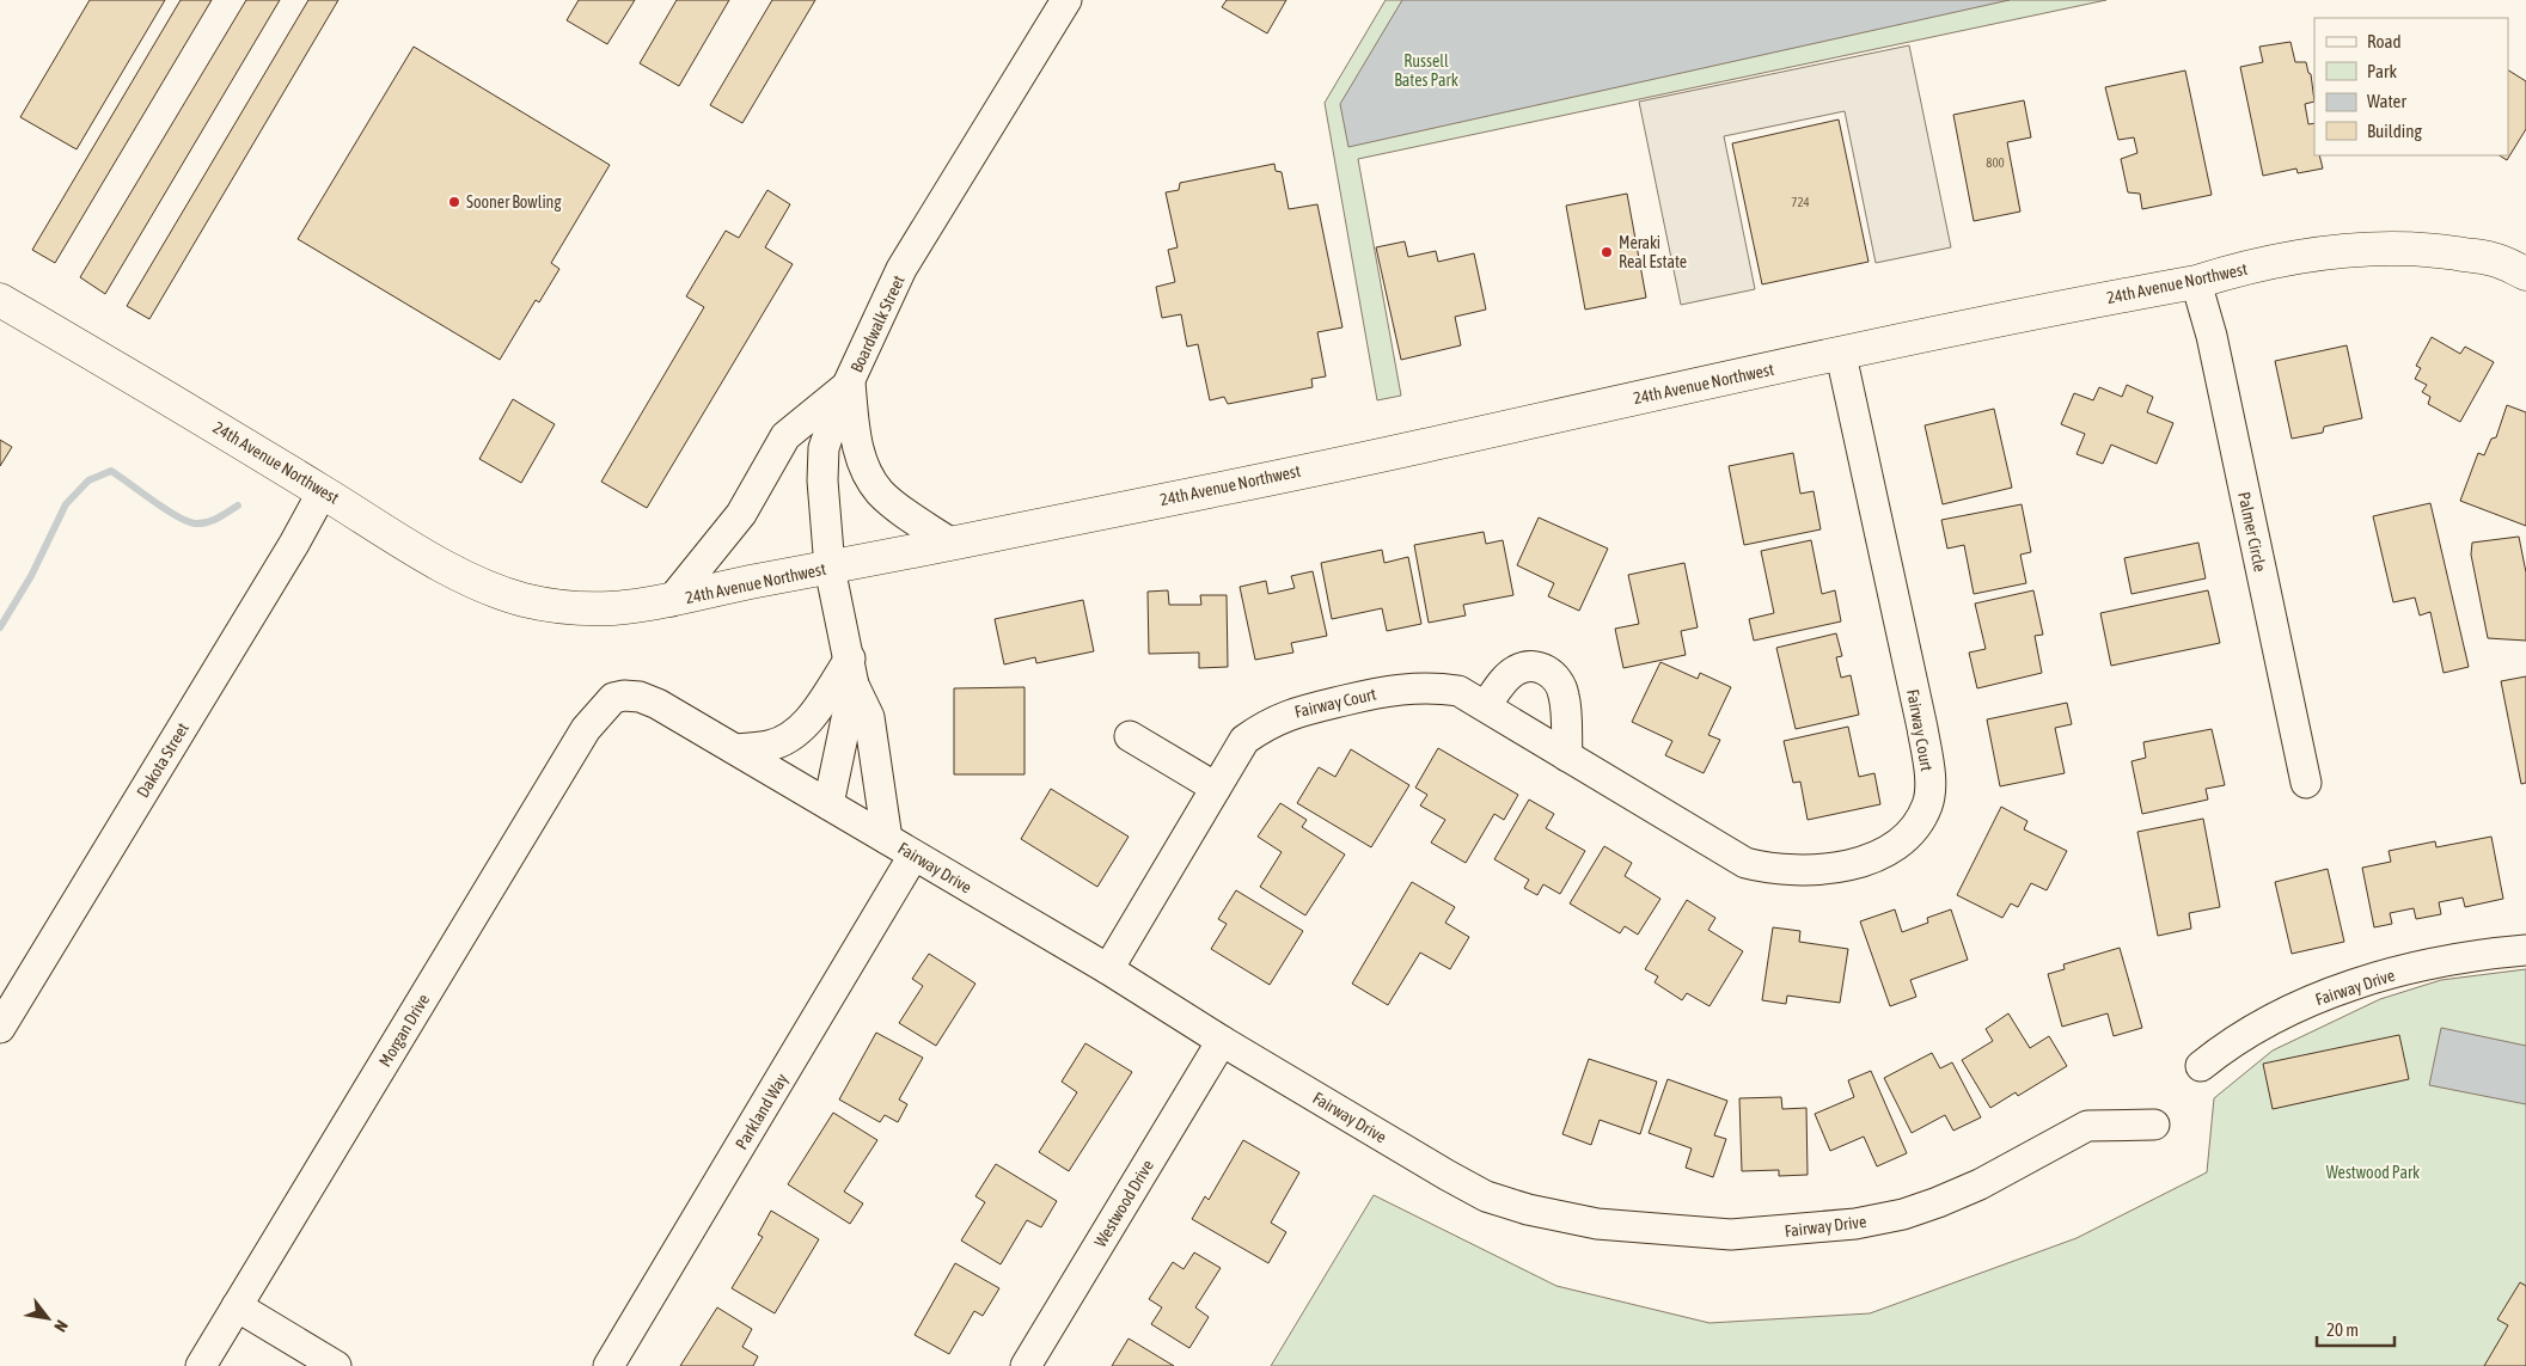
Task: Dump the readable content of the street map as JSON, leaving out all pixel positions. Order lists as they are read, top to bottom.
{
  "streets": {
    "main road": ["24th Avenue Northwest"],
    "street": [
      "Boardwalk Street",
      "Palmer Circle",
      "Fairway Court",
      "Dakota Street",
      "Fairway Drive",
      "Morgan Drive",
      "Parkland Way",
      "Westwood Drive"
    ]
  },
  "crossings": [
    ["24th Avenue Northwest", "Boardwalk Street"],
    ["24th Avenue Northwest", "Palmer Circle"],
    ["24th Avenue Northwest", "Fairway Court"],
    ["24th Avenue Northwest", "Dakota Street"],
    ["Fairway Court", "Fairway Drive"],
    ["Fairway Drive", "Morgan Drive"],
    ["Fairway Drive", "Parkland Way"],
    ["Fairway Drive", "Westwood Drive"]
  ],
  "parks": ["Russell Bates Park", "Westwood Park"],
  "places": ["Sooner Bowling", "Meraki Real Estate"],
  "house_numbers": ["800", "724"],
  "legend": [
    "Road",
    "Park",
    "Water",
    "Building"
  ],
  "scale_bar": "20 m",
  "north": "bottom right"
}
